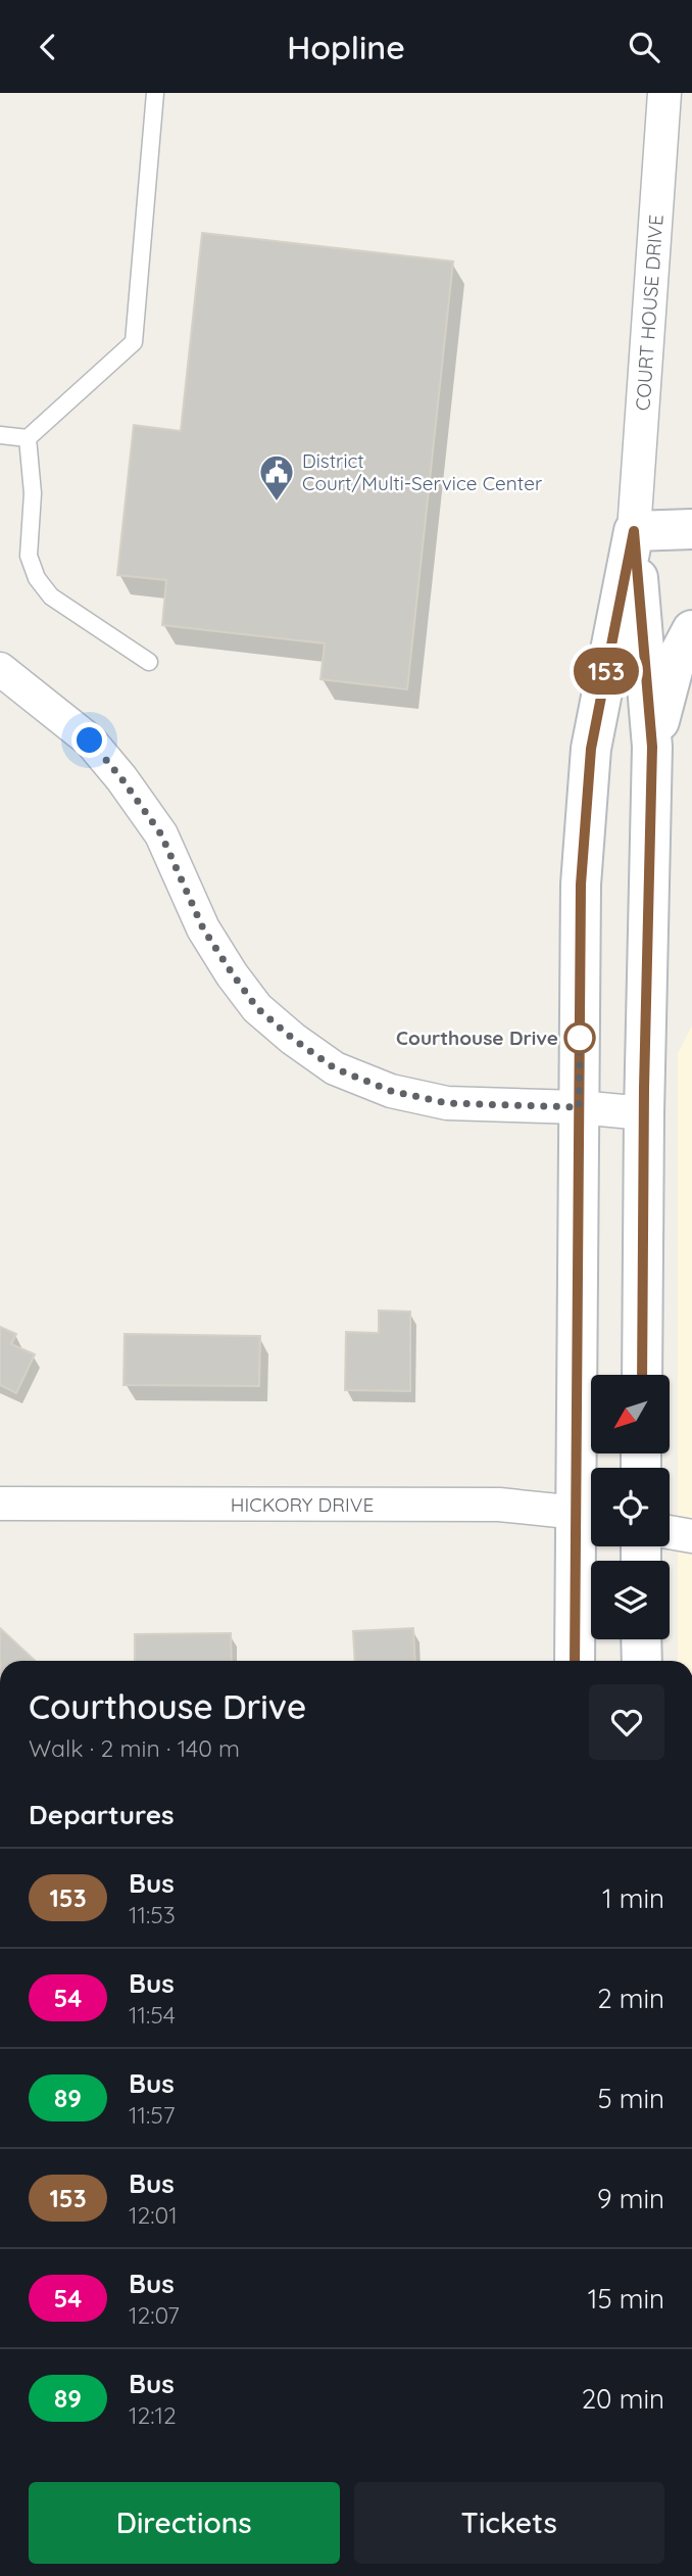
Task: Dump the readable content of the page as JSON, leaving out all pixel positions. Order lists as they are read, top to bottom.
{
  "streets": {
    "main road": ["COURT HOUSE DRIVE"],
    "street": ["HICKORY DRIVE"]
  },
  "crossings": [
    ["COURT HOUSE DRIVE", "HICKORY DRIVE"]
  ],
  "places": {
    "public building": ["District Court/Multi-Service Center"],
    "other": ["Courthouse Drive"]
  },
  "lines": ["bus line 153"],
  "north": "bottom left",
  "page": {
    "header": "Hopline",
    "on_map": "153",
    "heading": [
      ["Courthouse Drive", "Walk · 2 min · 140 m"],
      "Departures"
    ],
    "list": [
      {
        "mark": "153",
        "name": "Bus",
        "note": "11:53",
        "value": "1 min"
      },
      {
        "mark": "54",
        "name": "Bus",
        "note": "11:54",
        "value": "2 min"
      },
      {
        "mark": "89",
        "name": "Bus",
        "note": "11:57",
        "value": "5 min"
      },
      {
        "mark": "153",
        "name": "Bus",
        "note": "12:01",
        "value": "9 min"
      },
      {
        "mark": "54",
        "name": "Bus",
        "note": "12:07",
        "value": "15 min"
      },
      {
        "mark": "89",
        "name": "Bus",
        "note": "12:12",
        "value": "20 min"
      }
    ],
    "buttons": ["Directions", "Tickets"]
  }
}
